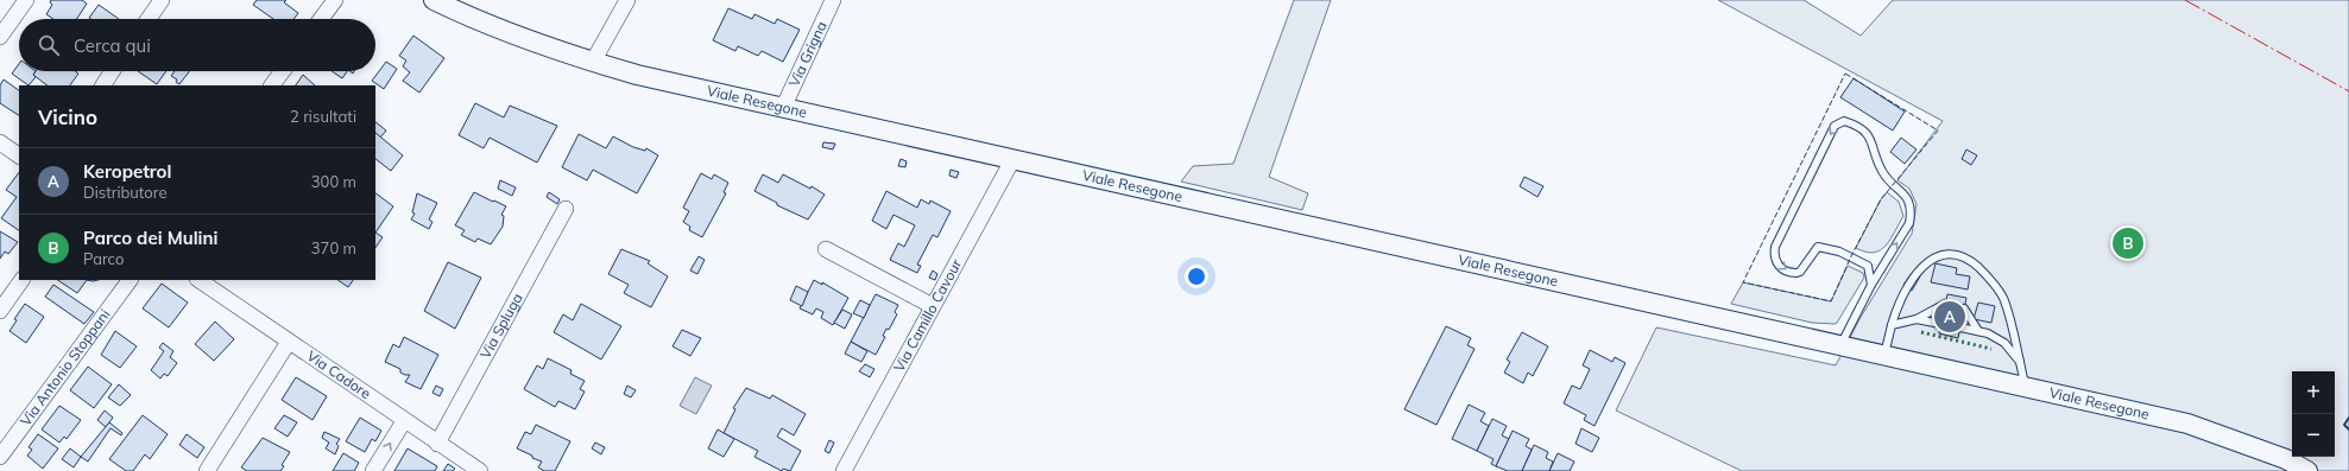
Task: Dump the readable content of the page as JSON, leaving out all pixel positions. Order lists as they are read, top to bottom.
{
  "streets": {
    "street": [
      "Via Grigna",
      "Viale Resegone",
      "Via Camillo Cavour",
      "Via Spluga",
      "Via Antonio Stoppani",
      "Via Cadore"
    ]
  },
  "crossings": [
    ["Via Grigna", "Viale Resegone"],
    ["Viale Resegone", "Via Camillo Cavour"],
    ["Via Spluga", "Via Cadore"]
  ],
  "page": {
    "search": "Cerca qui",
    "heading": ["Vicino", "2 risultati"],
    "list": [
      {
        "mark": "A",
        "name": "Keropetrol",
        "note": "Distributore",
        "value": "300 m"
      },
      {
        "mark": "B",
        "name": "Parco dei Mulini",
        "note": "Parco",
        "value": "370 m"
      }
    ],
    "pins": ["B", "A"],
    "map_buttons": ["+", "−"]
  }
}
